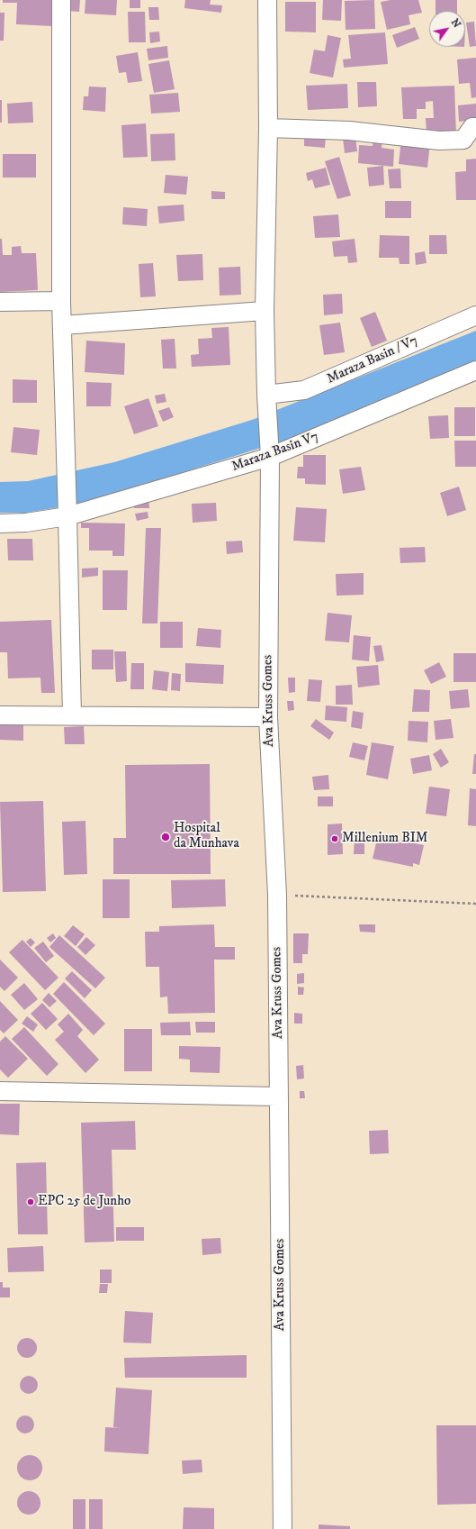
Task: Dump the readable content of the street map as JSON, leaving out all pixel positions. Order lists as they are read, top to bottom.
{
  "streets": {
    "street": ["Maraza Basin / V7", "Maraza Basin V7", "Ava Kruss Gomes"]
  },
  "crossings": [
    ["Maraza Basin / V7", "Ava Kruss Gomes"],
    ["Maraza Basin V7", "Ava Kruss Gomes"]
  ],
  "places": ["Hospital da Munhava", "Millenium BIM", "EPC 25 de Junho"],
  "north": "top right"
}
